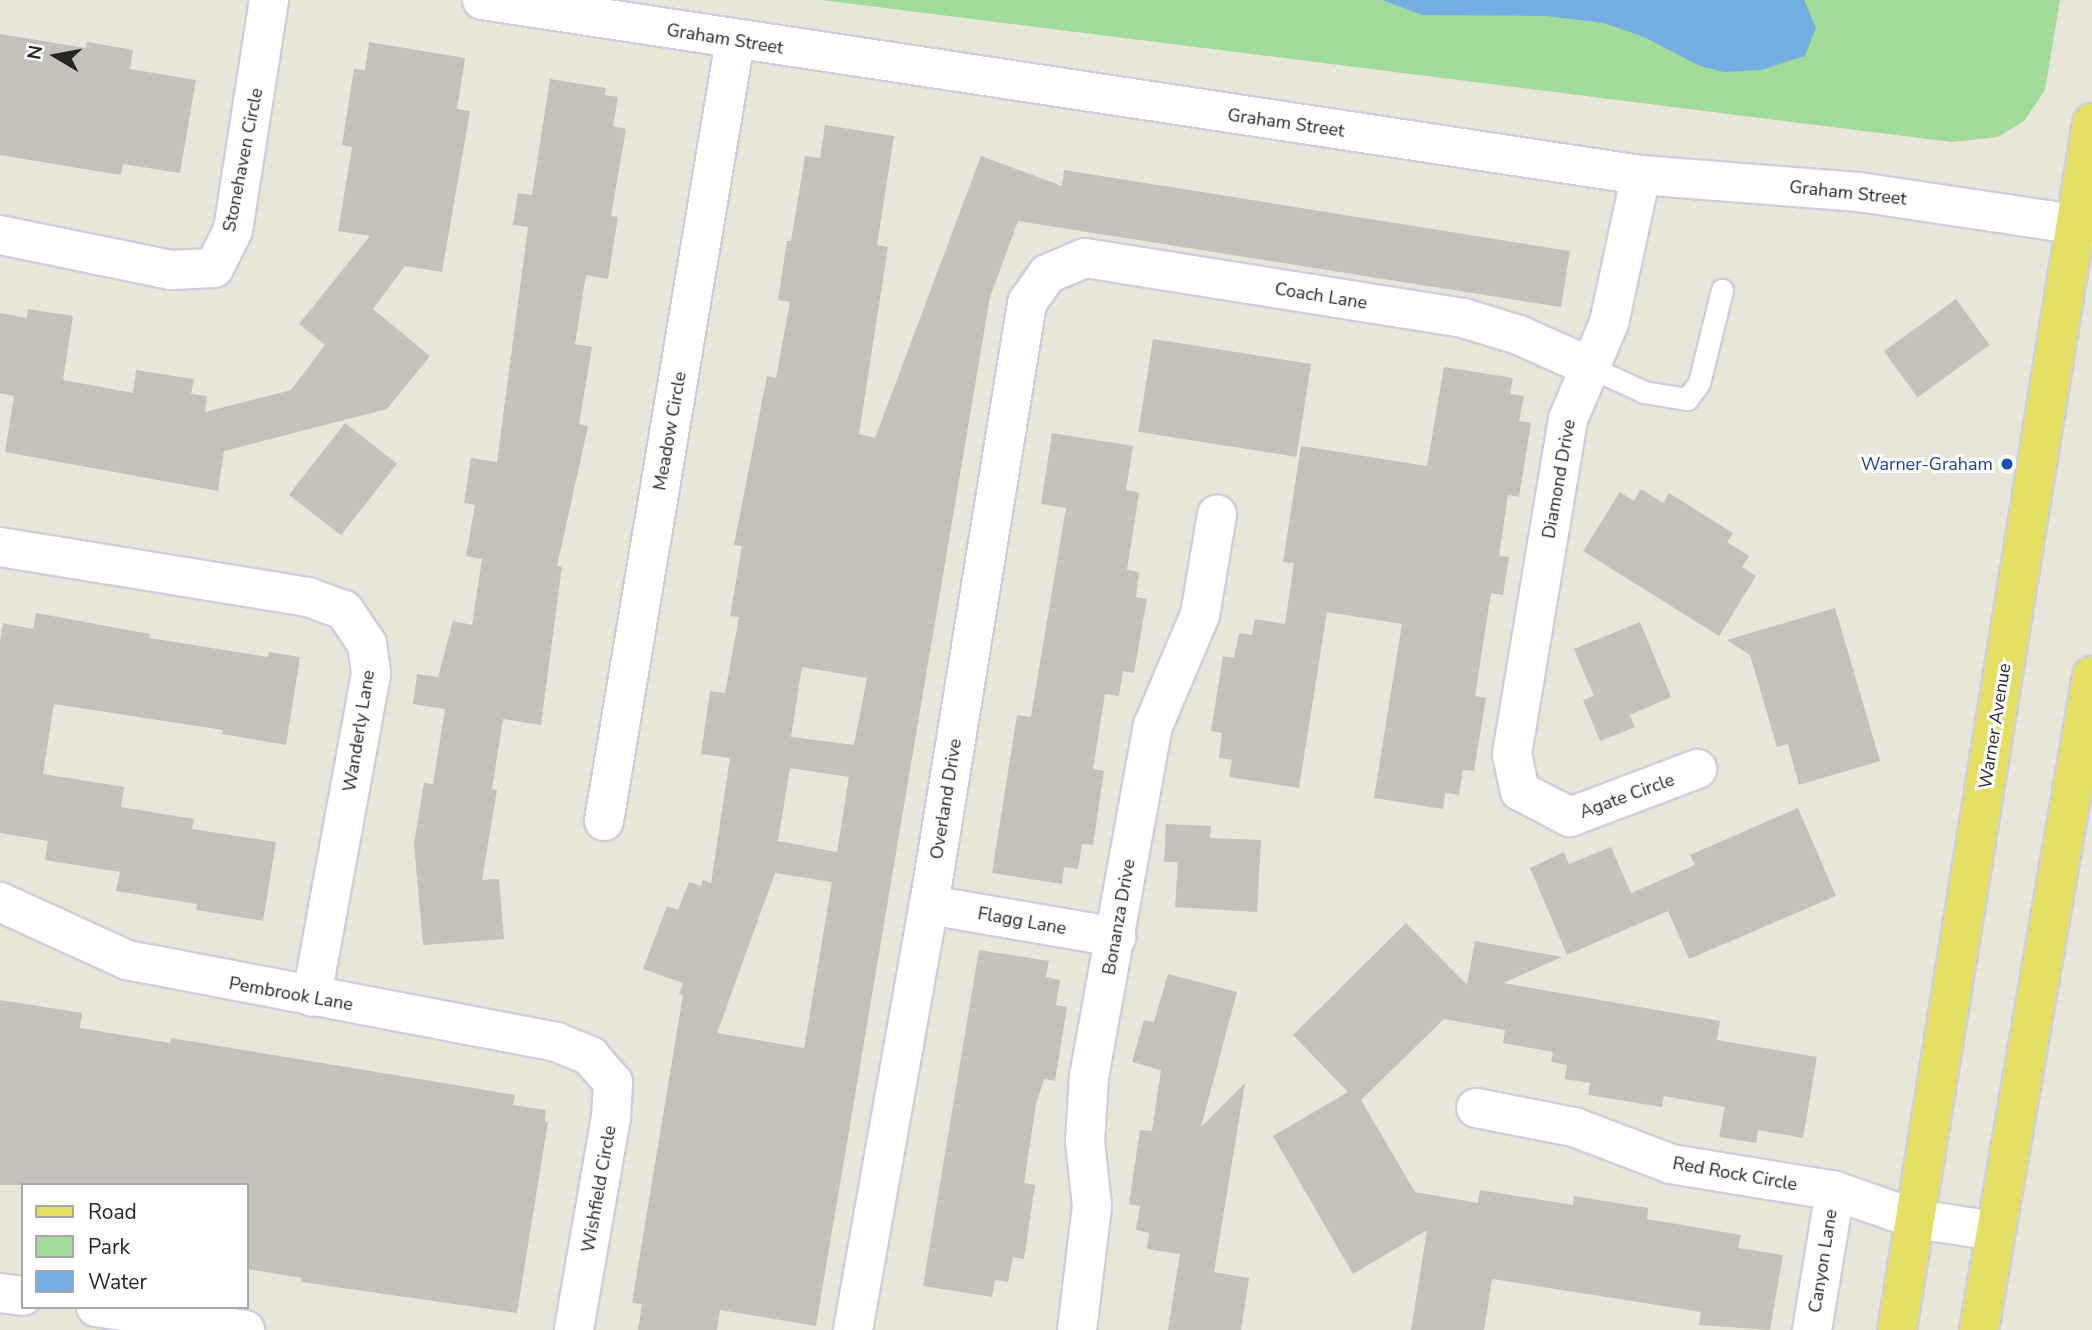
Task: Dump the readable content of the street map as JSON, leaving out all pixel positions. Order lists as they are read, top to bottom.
{
  "streets": {
    "main road": ["Warner Avenue"],
    "street": [
      "Graham Street",
      "Stonehaven Circle",
      "Coach Lane",
      "Meadow Circle",
      "Diamond Drive",
      "Wanderly Lane",
      "Agate Circle",
      "Overland Drive",
      "Bonanza Drive",
      "Flagg Lane",
      "Pembrook Lane",
      "Red Rock Circle",
      "Wishfield Circle",
      "Canyon Lane"
    ]
  },
  "crossings": [
    ["Graham Street", "Meadow Circle"],
    ["Graham Street", "Diamond Drive"],
    ["Graham Street", "Warner Avenue"],
    ["Coach Lane", "Diamond Drive"],
    ["Coach Lane", "Overland Drive"],
    ["Diamond Drive", "Agate Circle"],
    ["Warner Avenue", "Red Rock Circle"],
    ["Wanderly Lane", "Pembrook Lane"],
    ["Overland Drive", "Flagg Lane"],
    ["Bonanza Drive", "Flagg Lane"],
    ["Pembrook Lane", "Wishfield Circle"],
    ["Red Rock Circle", "Canyon Lane"]
  ],
  "places": ["Warner-Graham"],
  "legend": ["Road", "Park", "Water"],
  "north": "left"
}
